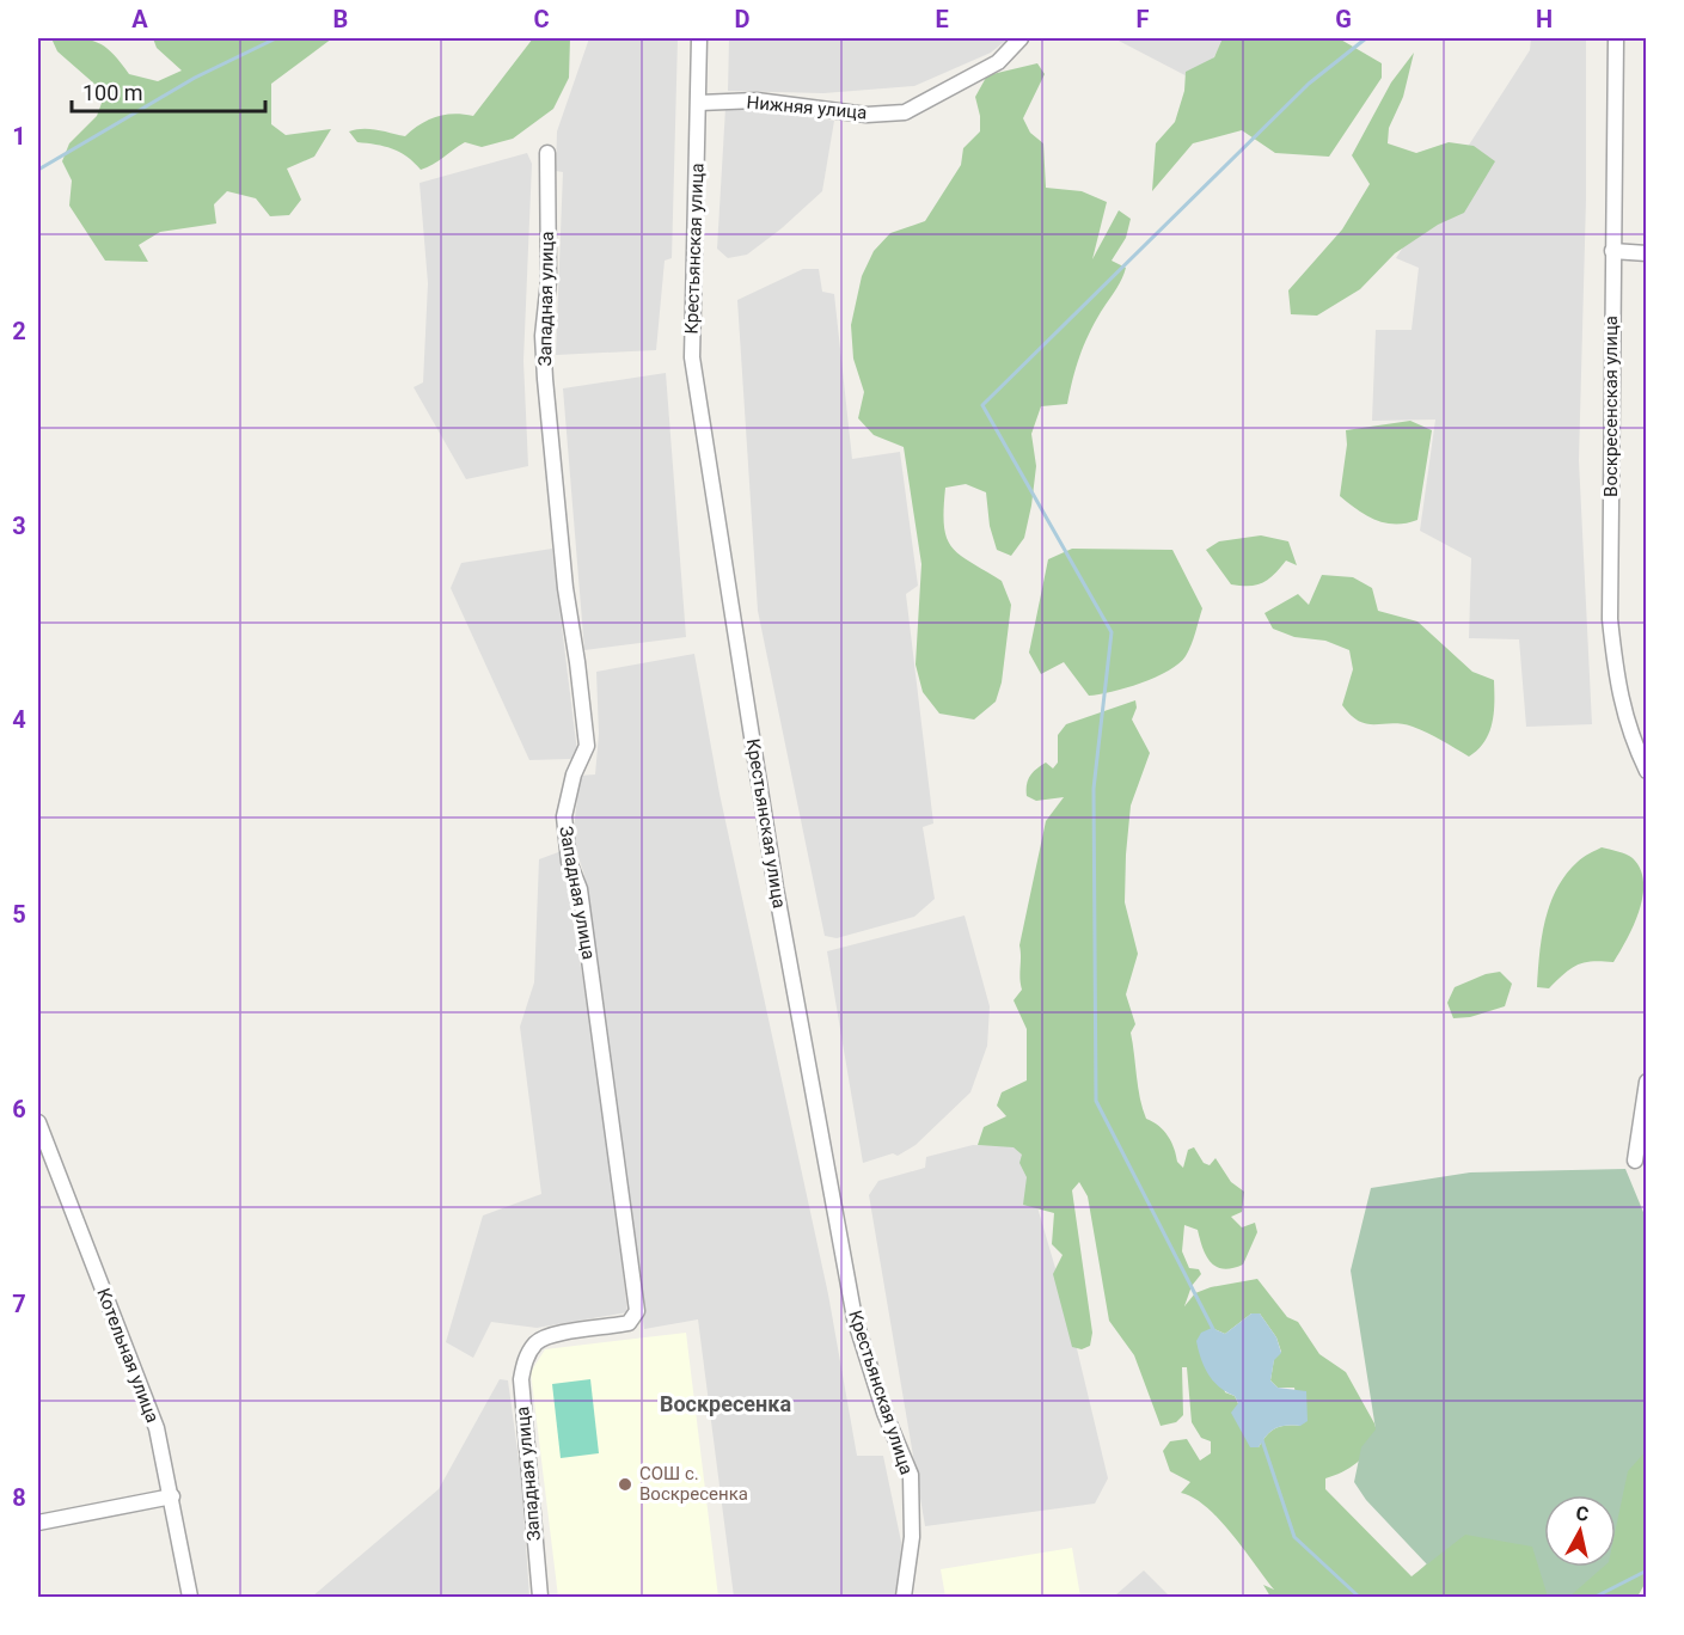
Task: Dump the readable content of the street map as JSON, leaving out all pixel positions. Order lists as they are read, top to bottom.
{
  "streets": {
    "street": [
      "Нижняя улица",
      "Крестьянская улица",
      "Западная улица",
      "Воскресенская улица",
      "Котельная улица"
    ]
  },
  "crossings": [
    ["Нижняя улица", "Крестьянская улица"]
  ],
  "districts": ["Воскресенка"],
  "places": ["СОШ с. Воскресенка"],
  "scale_bar": "100 m",
  "north": "top",
  "grid": {
    "columns": [
      "A",
      "B",
      "C",
      "D",
      "E",
      "F",
      "G",
      "H"
    ],
    "rows": [
      "1",
      "2",
      "3",
      "4",
      "5",
      "6",
      "7",
      "8"
    ]
  }
}
